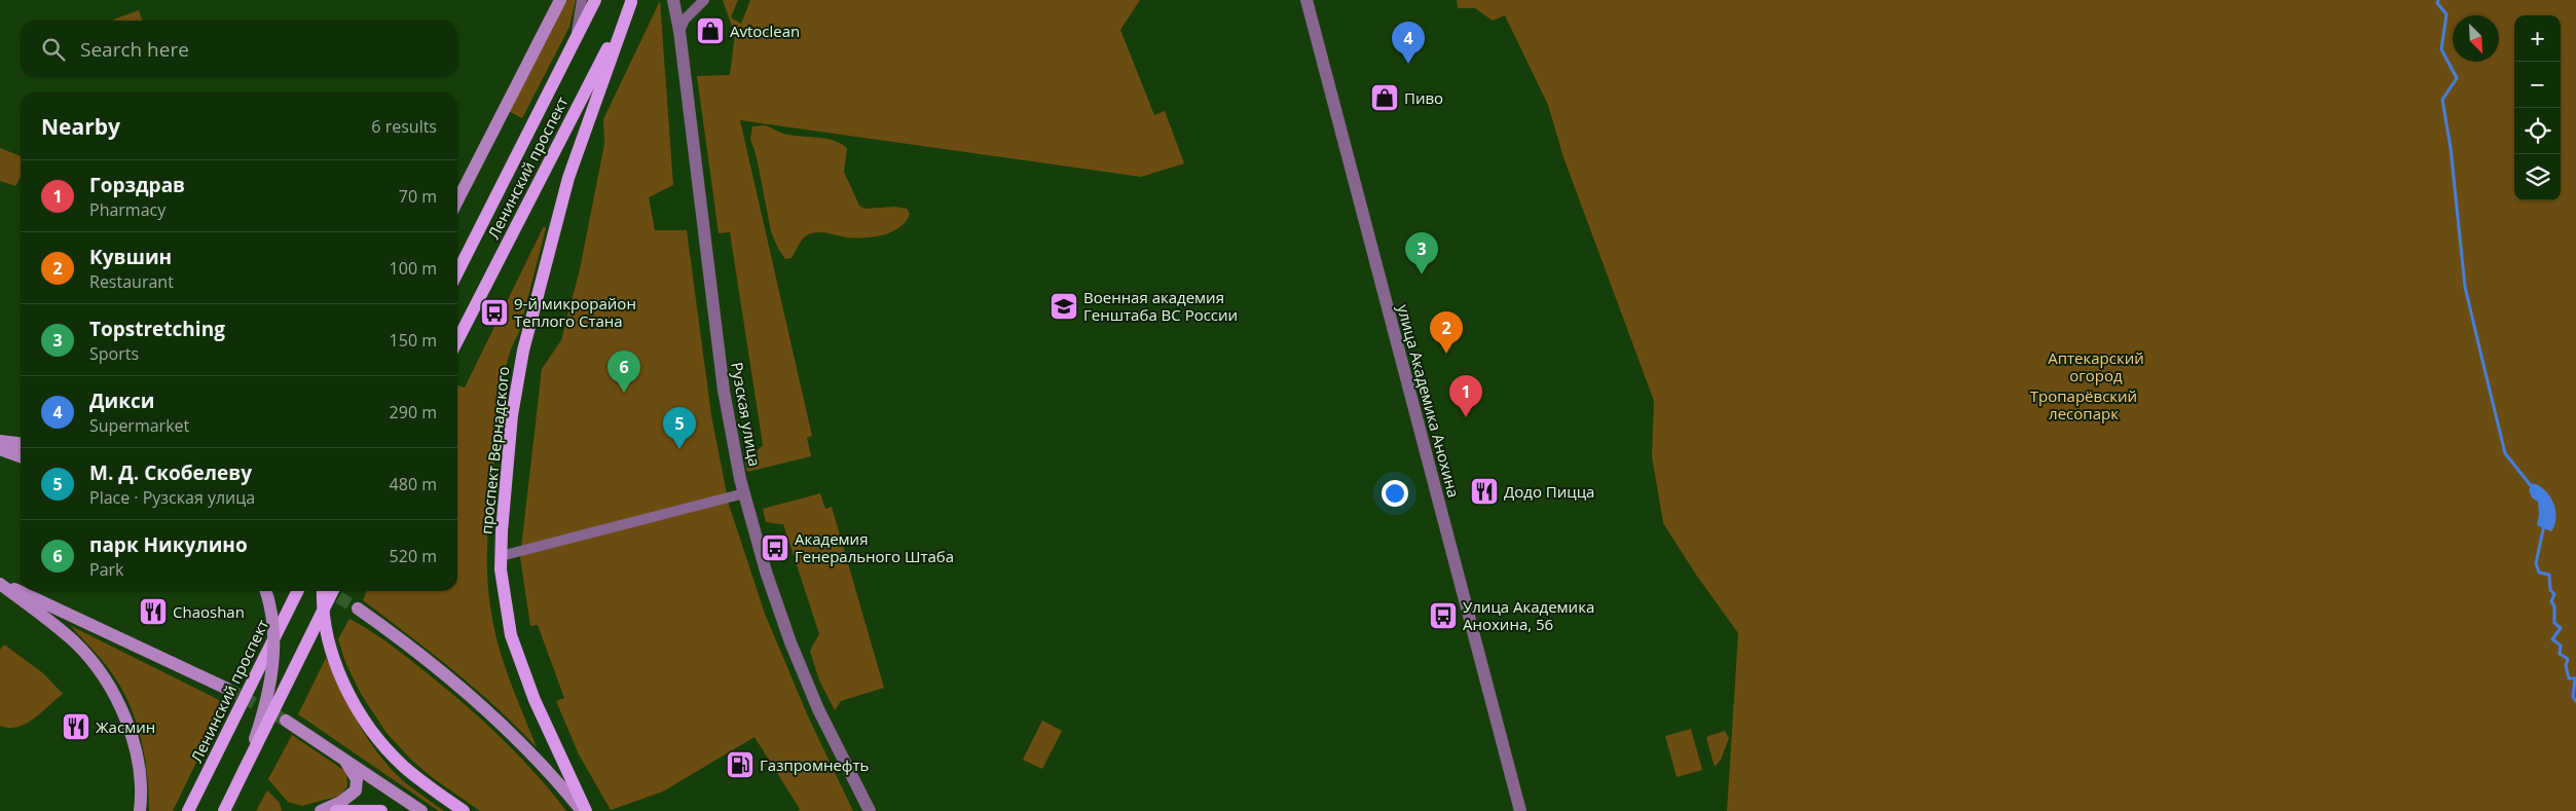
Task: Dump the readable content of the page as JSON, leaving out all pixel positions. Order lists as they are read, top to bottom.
{
  "streets": {
    "main road": ["Ленинский проспект", "проспект Вернадского"],
    "street": ["улица Академика Анохина", "Рузская улица"]
  },
  "crossings": [
    ["Ленинский проспект", "проспект Вернадского"]
  ],
  "parks": ["Аптекарский огород", "Тропарёвский лесопарк"],
  "places": {
    "shop": ["Avtoclean", "Пиво"],
    "school or university": ["Военная академия Генштаба ВС России"],
    "bus stop": ["9-й микрорайон Теплого Стана", "Академия Генерального Штаба", "Улица Академика Анохина, 56"],
    "restaurant": ["Додо Пицца", "Chaoshan", "Жасмин"],
    "fuel station": ["Газпромнефть"]
  },
  "north": "bottom right",
  "page": {
    "map_buttons": ["+", "−"],
    "search": "Search here",
    "pins": [
      "4",
      "3",
      "2",
      "6",
      "1",
      "5"
    ],
    "heading": ["Nearby", "6 results"],
    "list": [
      {
        "mark": "1",
        "name": "Горздрав",
        "note": "Pharmacy",
        "value": "70 m"
      },
      {
        "mark": "2",
        "name": "Кувшин",
        "note": "Restaurant",
        "value": "100 m"
      },
      {
        "mark": "3",
        "name": "Topstretching",
        "note": "Sports",
        "value": "150 m"
      },
      {
        "mark": "4",
        "name": "Дикси",
        "note": "Supermarket",
        "value": "290 m"
      },
      {
        "mark": "5",
        "name": "М. Д. Скобелеву",
        "note": "Place · Рузская улица",
        "value": "480 m"
      },
      {
        "mark": "6",
        "name": "парк Никулино",
        "note": "Park",
        "value": "520 m"
      }
    ]
  }
}
